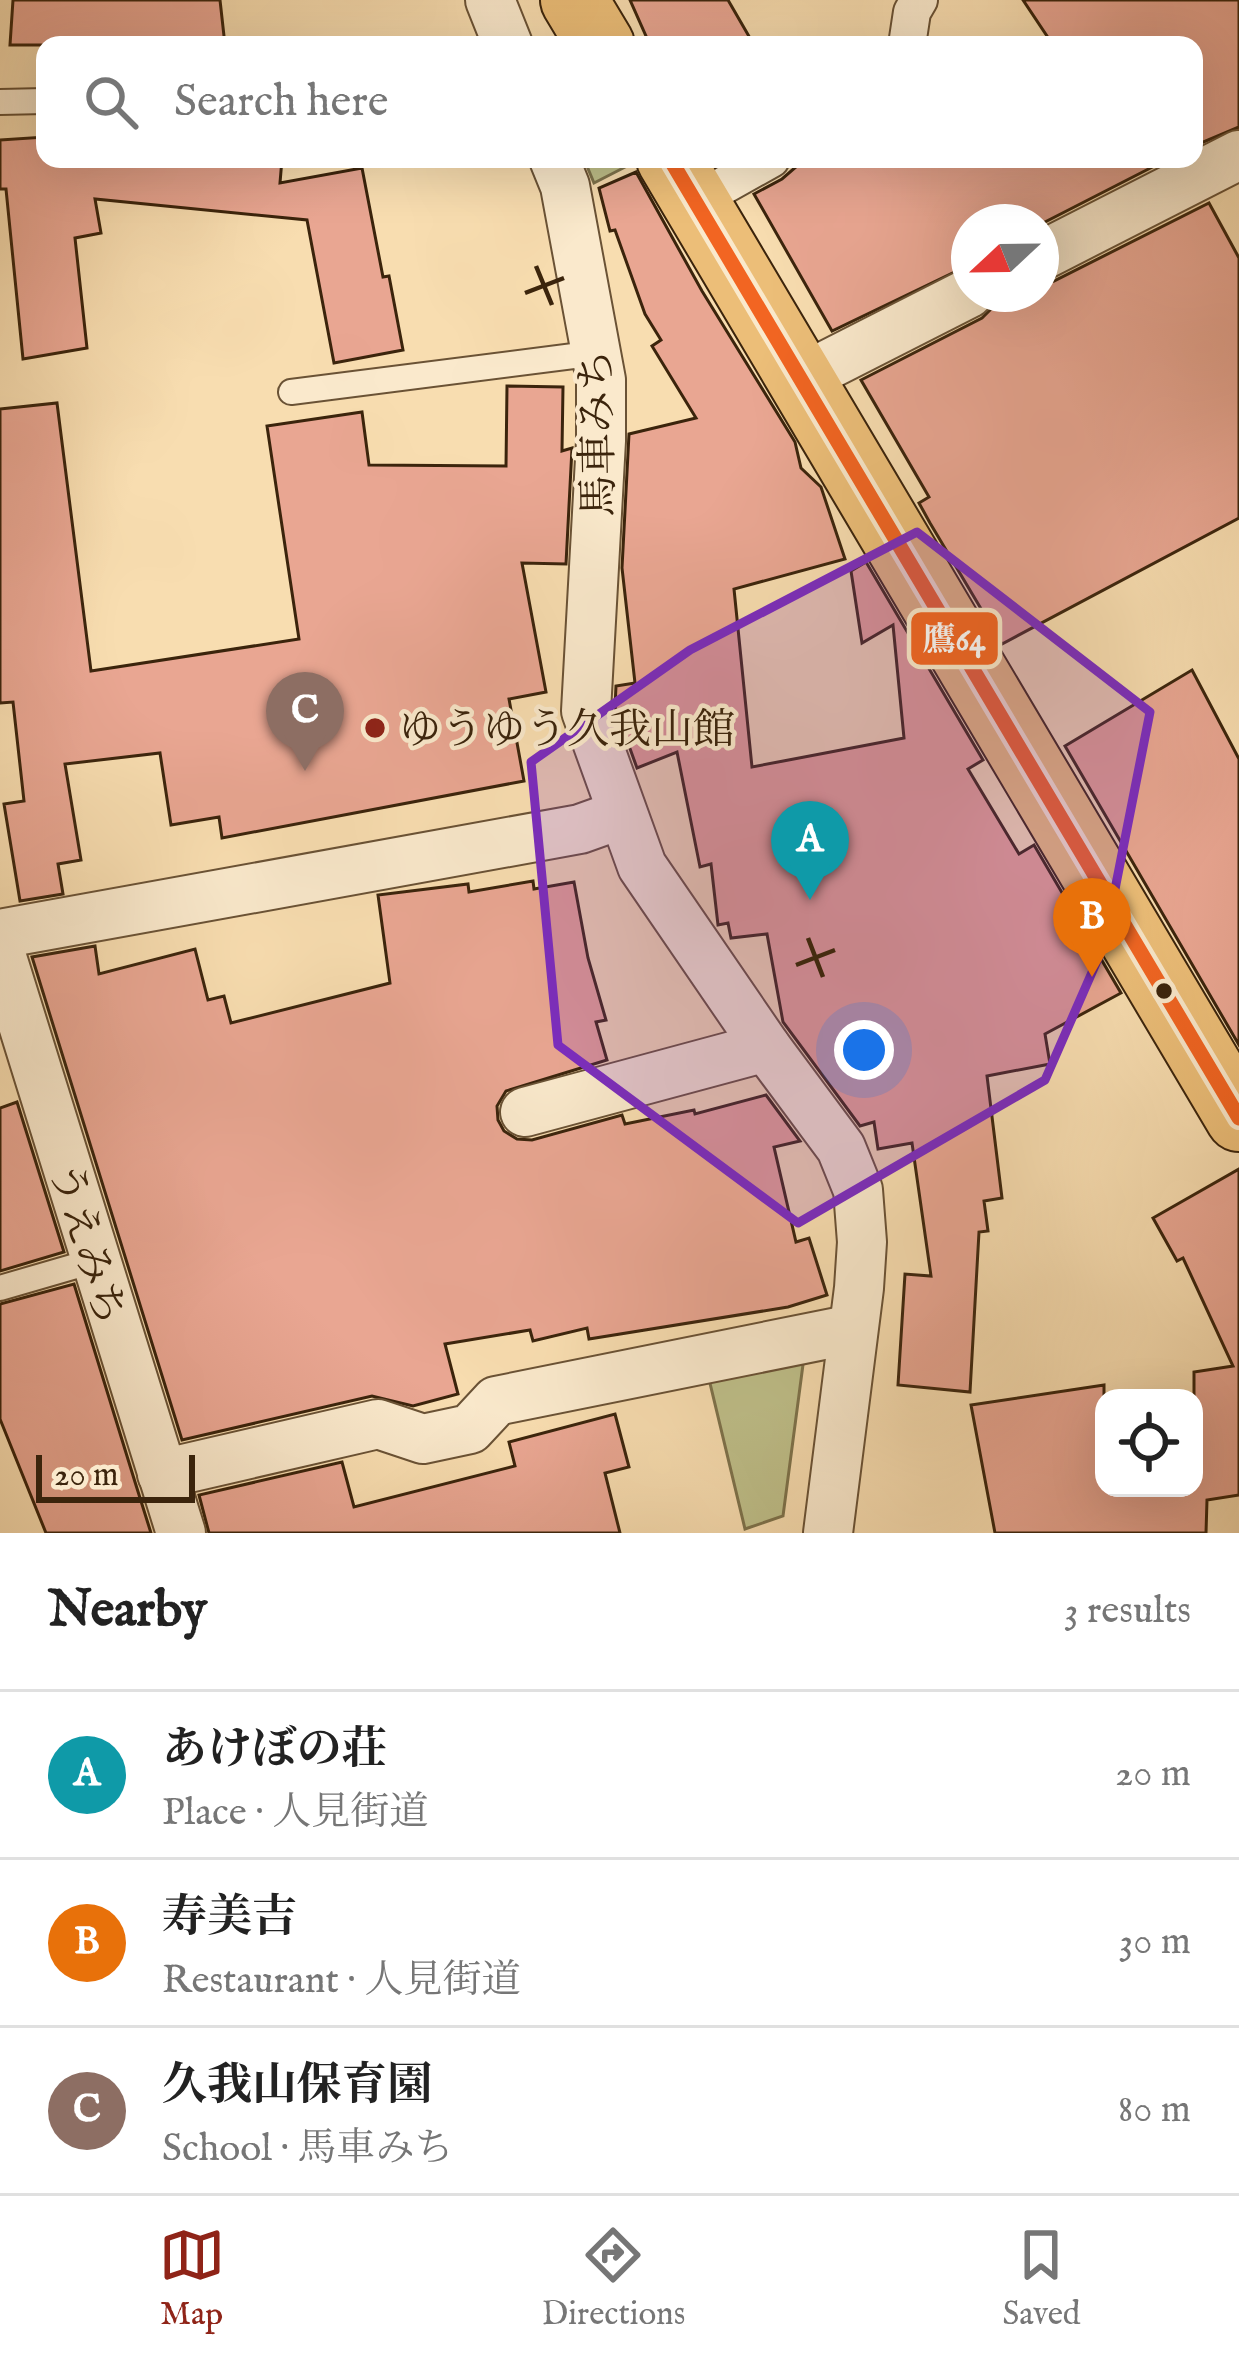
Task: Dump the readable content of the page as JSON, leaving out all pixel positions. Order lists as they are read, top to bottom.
{
  "streets": {
    "street": ["馬車みち", "うえみち"]
  },
  "places": ["ゆうゆう久我山館"],
  "lines": ["transit line 鷹64"],
  "scale_bar": "20 m",
  "north": "left",
  "page": {
    "search": "Search here",
    "pins": ["C", "A", "B"],
    "scale": "20 m",
    "heading": ["Nearby", "3 results"],
    "list": [
      {
        "mark": "A",
        "name": "あけぼの荘",
        "note": "Place · 人見街道",
        "value": "20 m"
      },
      {
        "mark": "B",
        "name": "寿美吉",
        "note": "Restaurant · 人見街道",
        "value": "30 m"
      },
      {
        "mark": "C",
        "name": "久我山保育園",
        "note": "School · 馬車みち",
        "value": "80 m"
      }
    ],
    "nav": ["Map", "Directions", "Saved"]
  }
}
